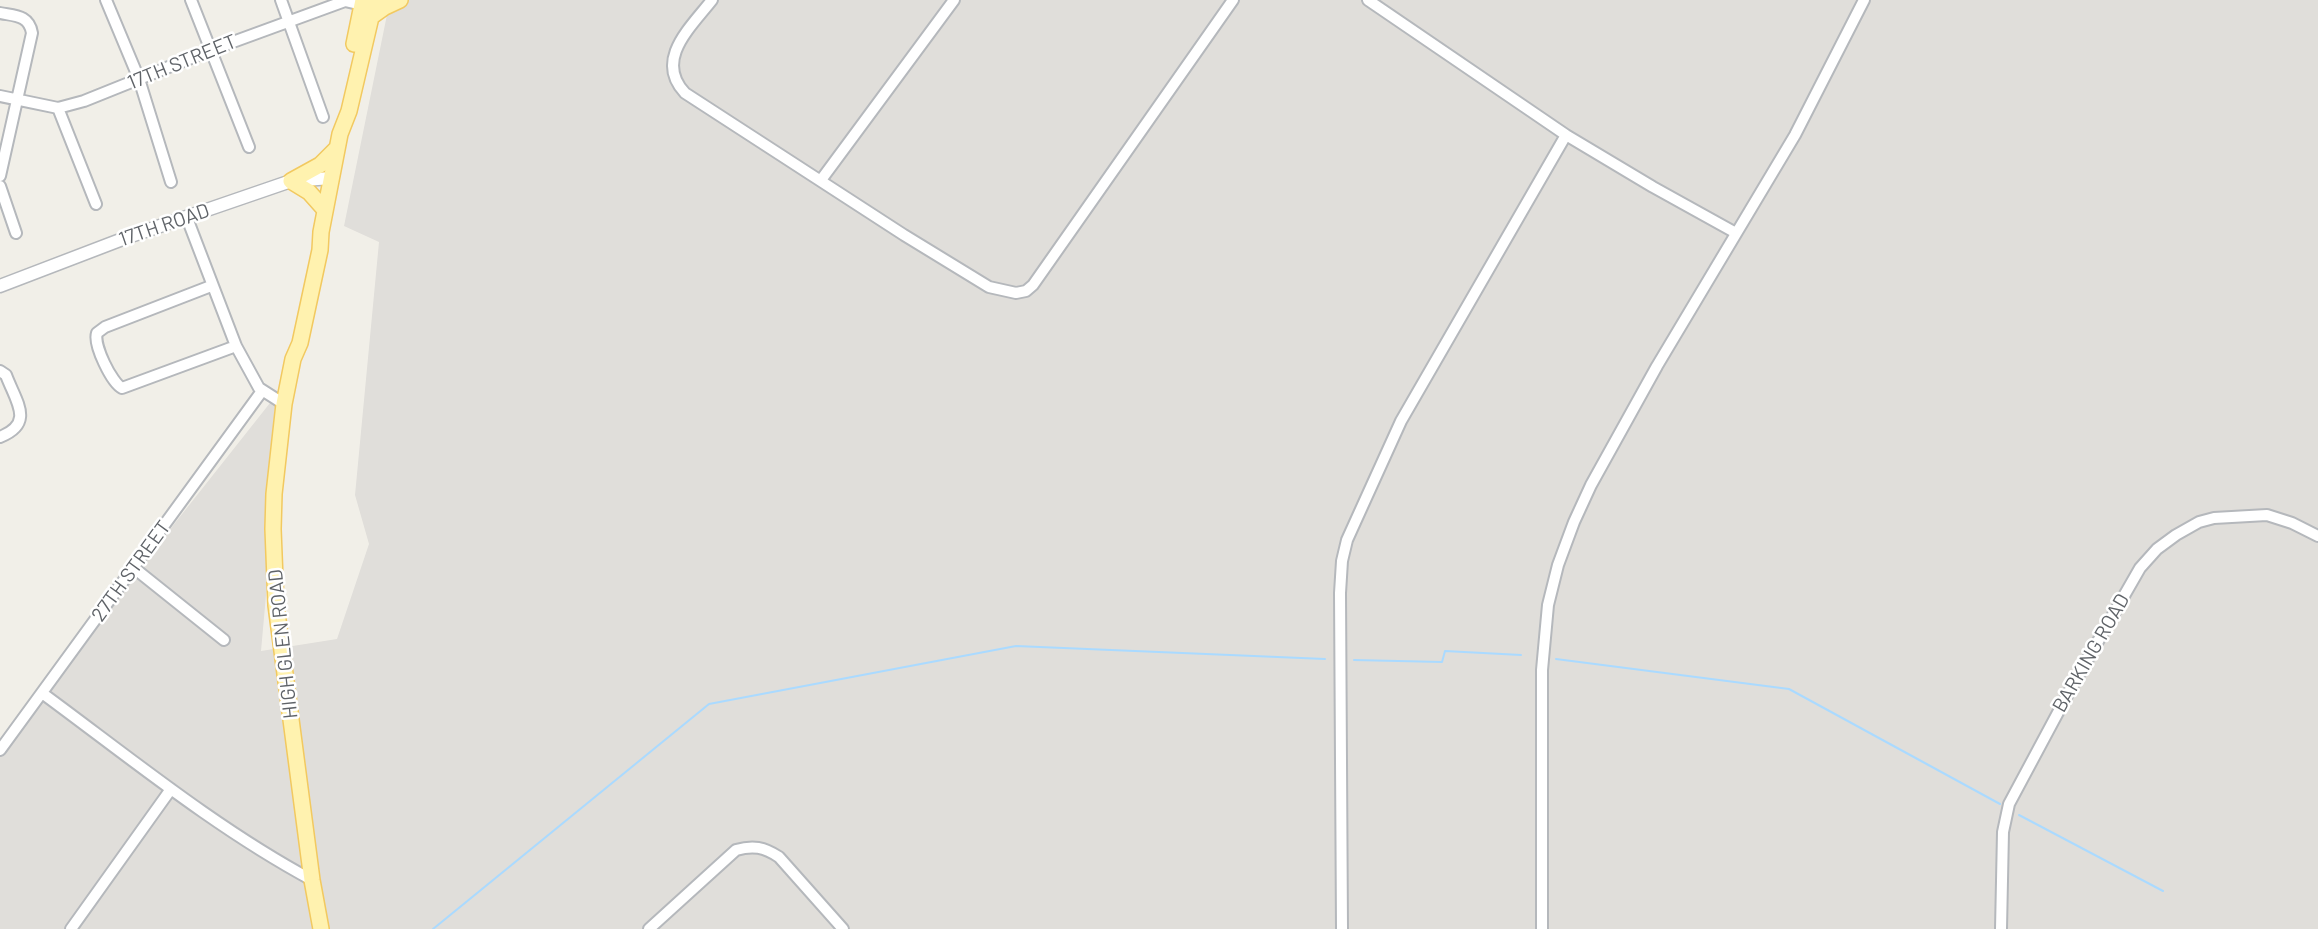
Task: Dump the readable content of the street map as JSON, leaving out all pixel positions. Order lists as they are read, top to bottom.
{
  "streets": {
    "main road": ["HIGH GLEN ROAD"],
    "street": [
      "17TH STREET",
      "17TH ROAD",
      "27TH STREET",
      "BARKING ROAD"
    ]
  },
  "crossings": [
    ["17TH STREET", "HIGH GLEN ROAD"],
    ["17TH ROAD", "HIGH GLEN ROAD"]
  ]
}
